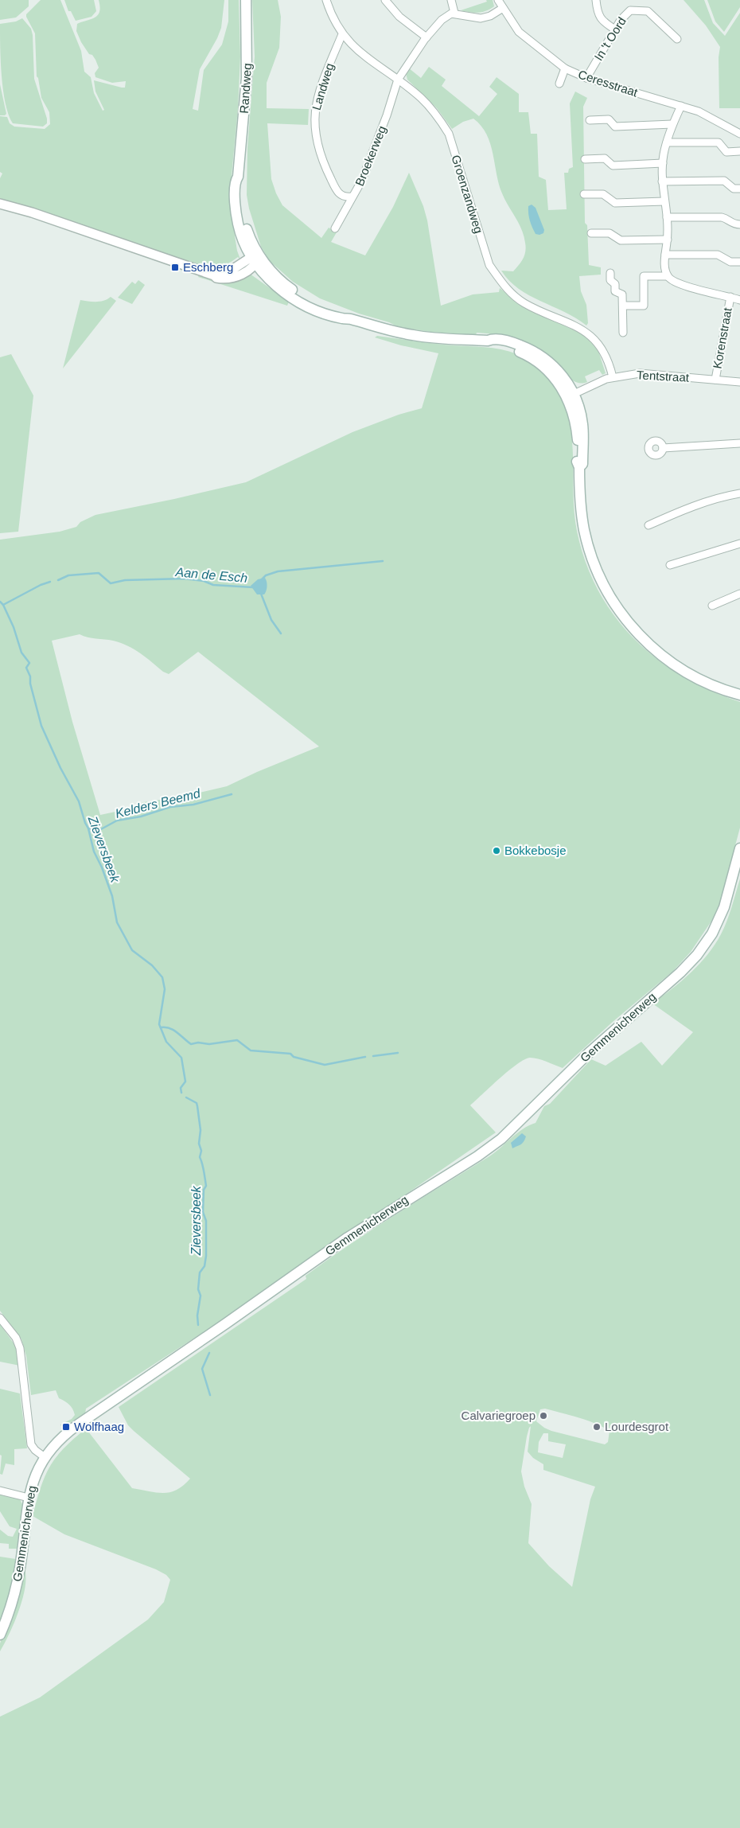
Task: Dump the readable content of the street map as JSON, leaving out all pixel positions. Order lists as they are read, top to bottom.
{
  "streets": {
    "main road": ["Randweg", "Gemmenicherweg"],
    "street": [
      "In 't Oord",
      "Ceresstraat",
      "Landweg",
      "Broekerweg",
      "Groenzandweg",
      "Korenstraat",
      "Tentstraat"
    ]
  },
  "crossings": [
    ["In 't Oord", "Ceresstraat"],
    ["Landweg", "Broekerweg"],
    ["Landweg", "Groenzandweg"],
    ["Randweg", "Tentstraat"],
    ["Broekerweg", "Groenzandweg"],
    ["Groenzandweg", "Tentstraat"],
    ["Korenstraat", "Tentstraat"]
  ],
  "water": ["Aan de Esch", "Kelders Beemd", "Zieversbeek"],
  "places": {
    "transit": ["Eschberg", "Wolfhaag"],
    "other": ["Bokkebosje", "Calvariegroep", "Lourdesgrot"]
  }
}
